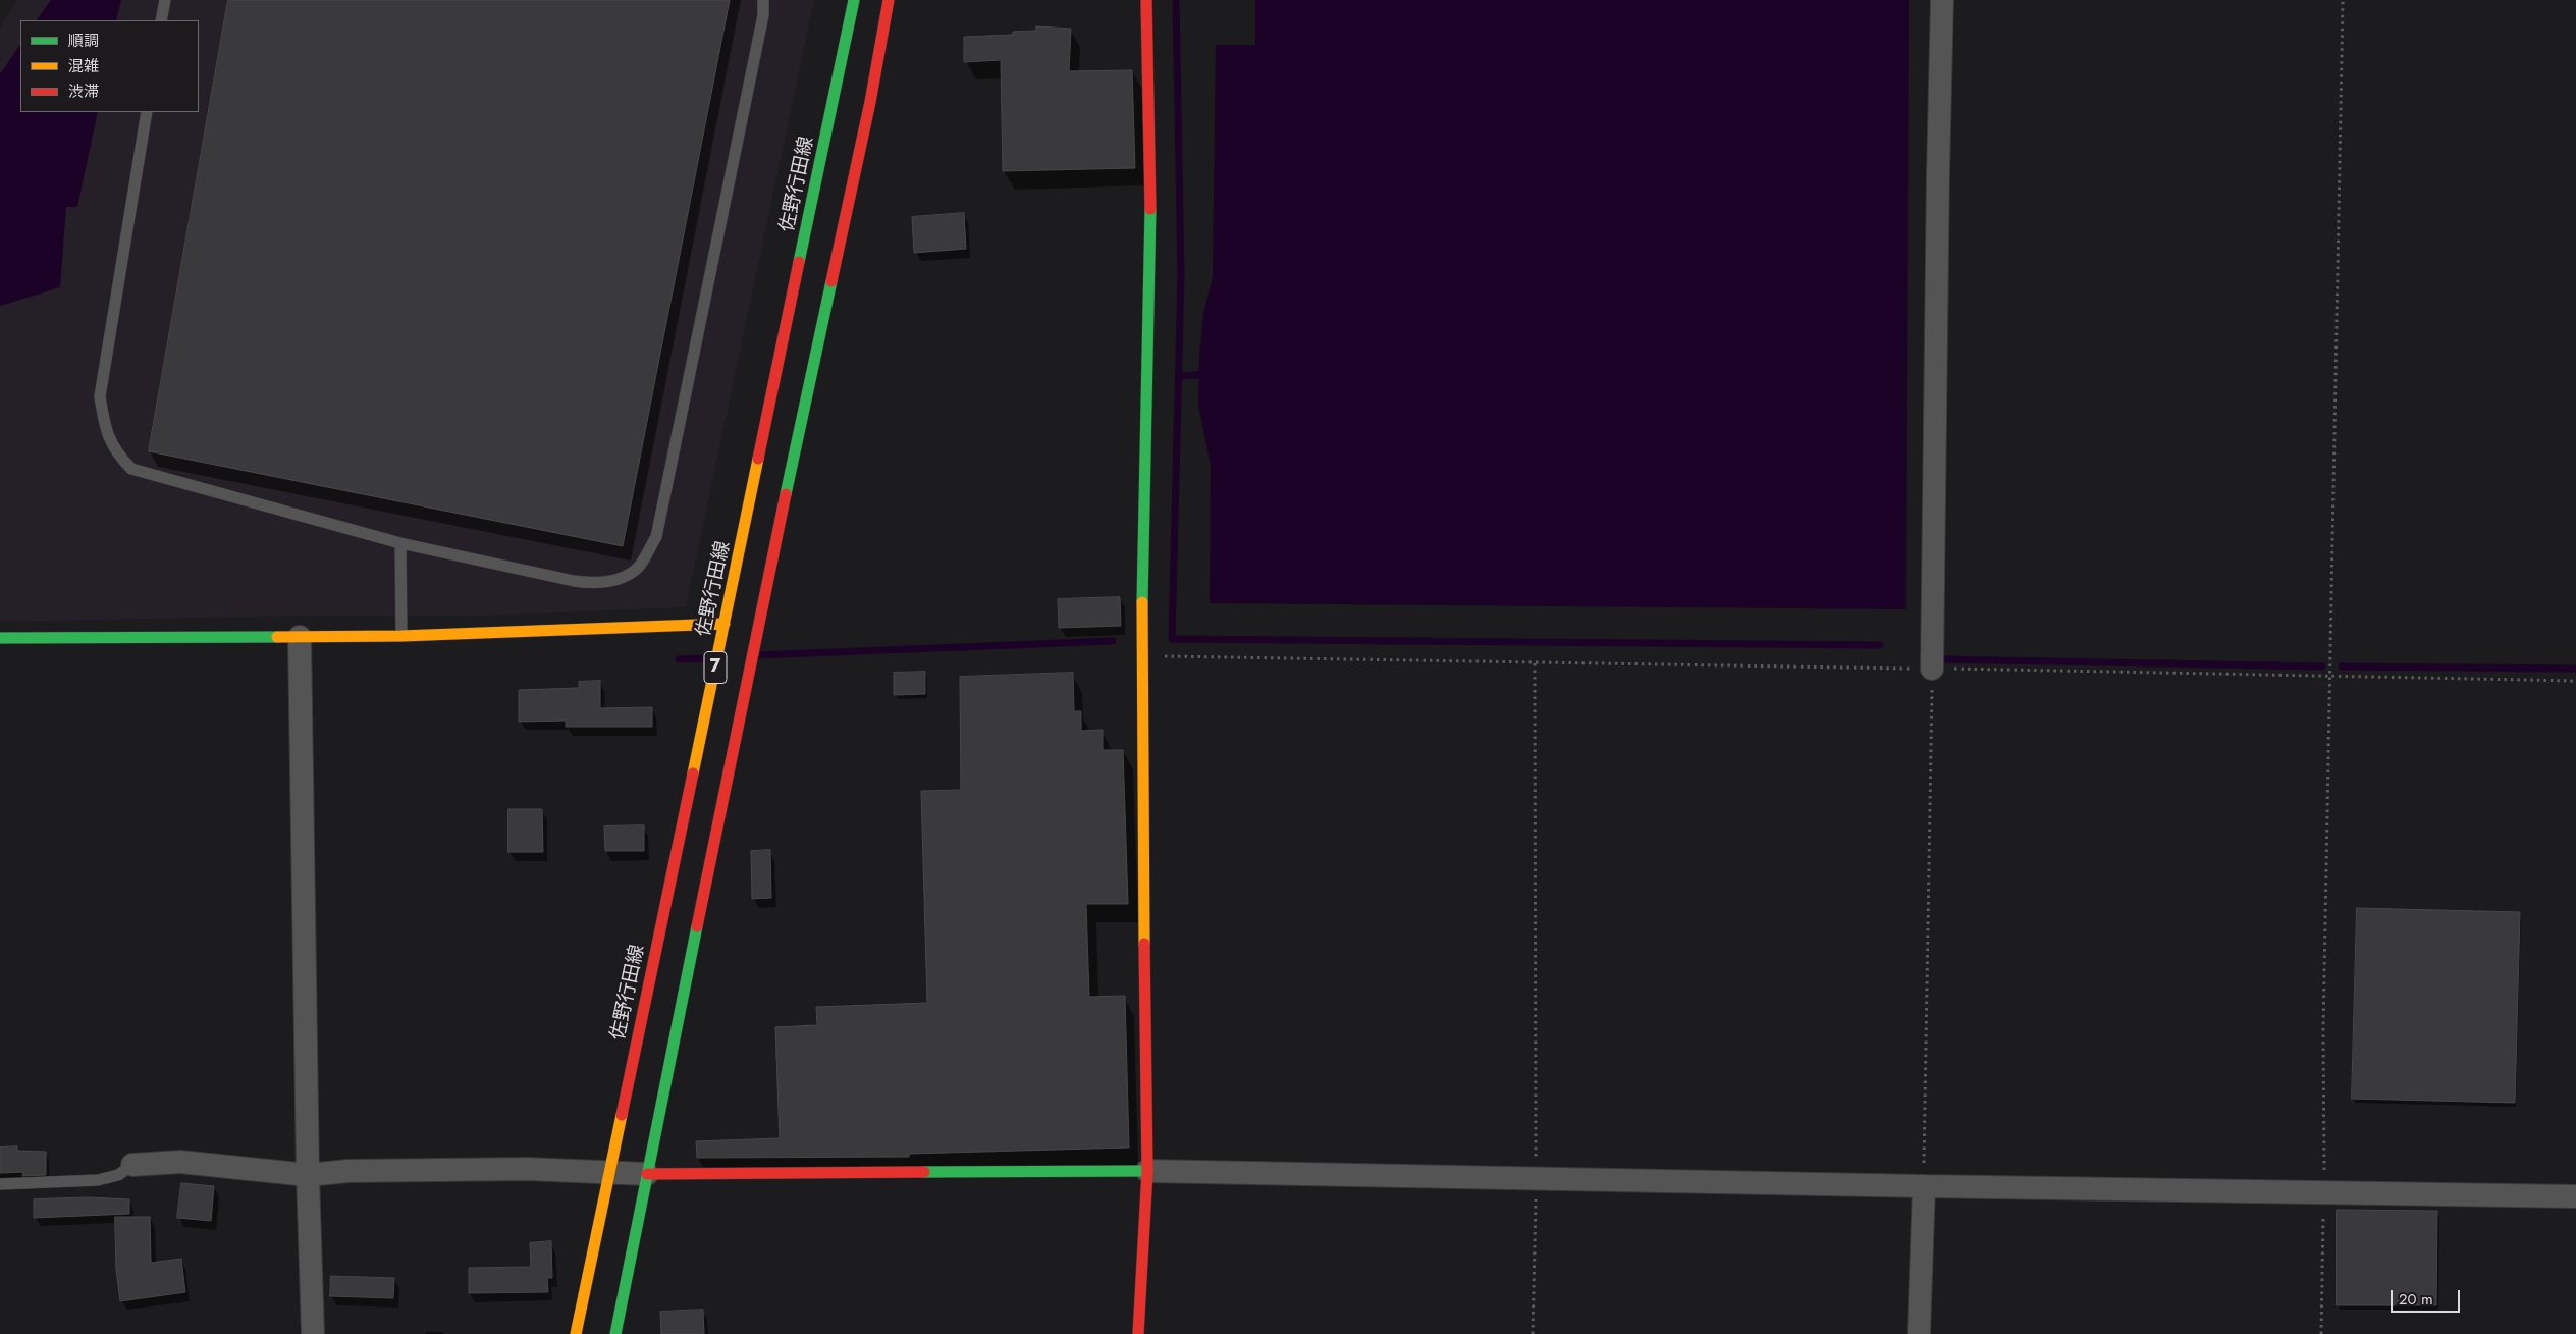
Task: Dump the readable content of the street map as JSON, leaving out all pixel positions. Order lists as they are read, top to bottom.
{
  "streets": {
    "main road": ["佐野行田線", "7"]
  },
  "legend": ["順調", "混雑", "渋滞"],
  "scale_bar": "20 m"
}
